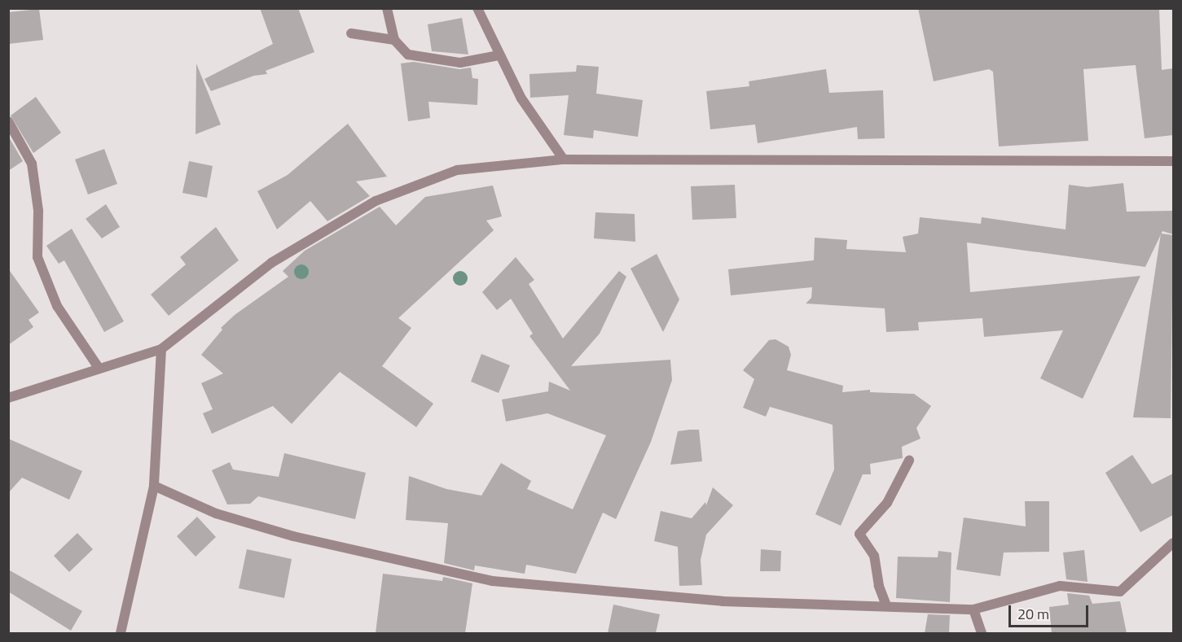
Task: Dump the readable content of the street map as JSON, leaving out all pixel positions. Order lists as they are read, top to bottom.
{
  "scale_bar": "20 m"
}
